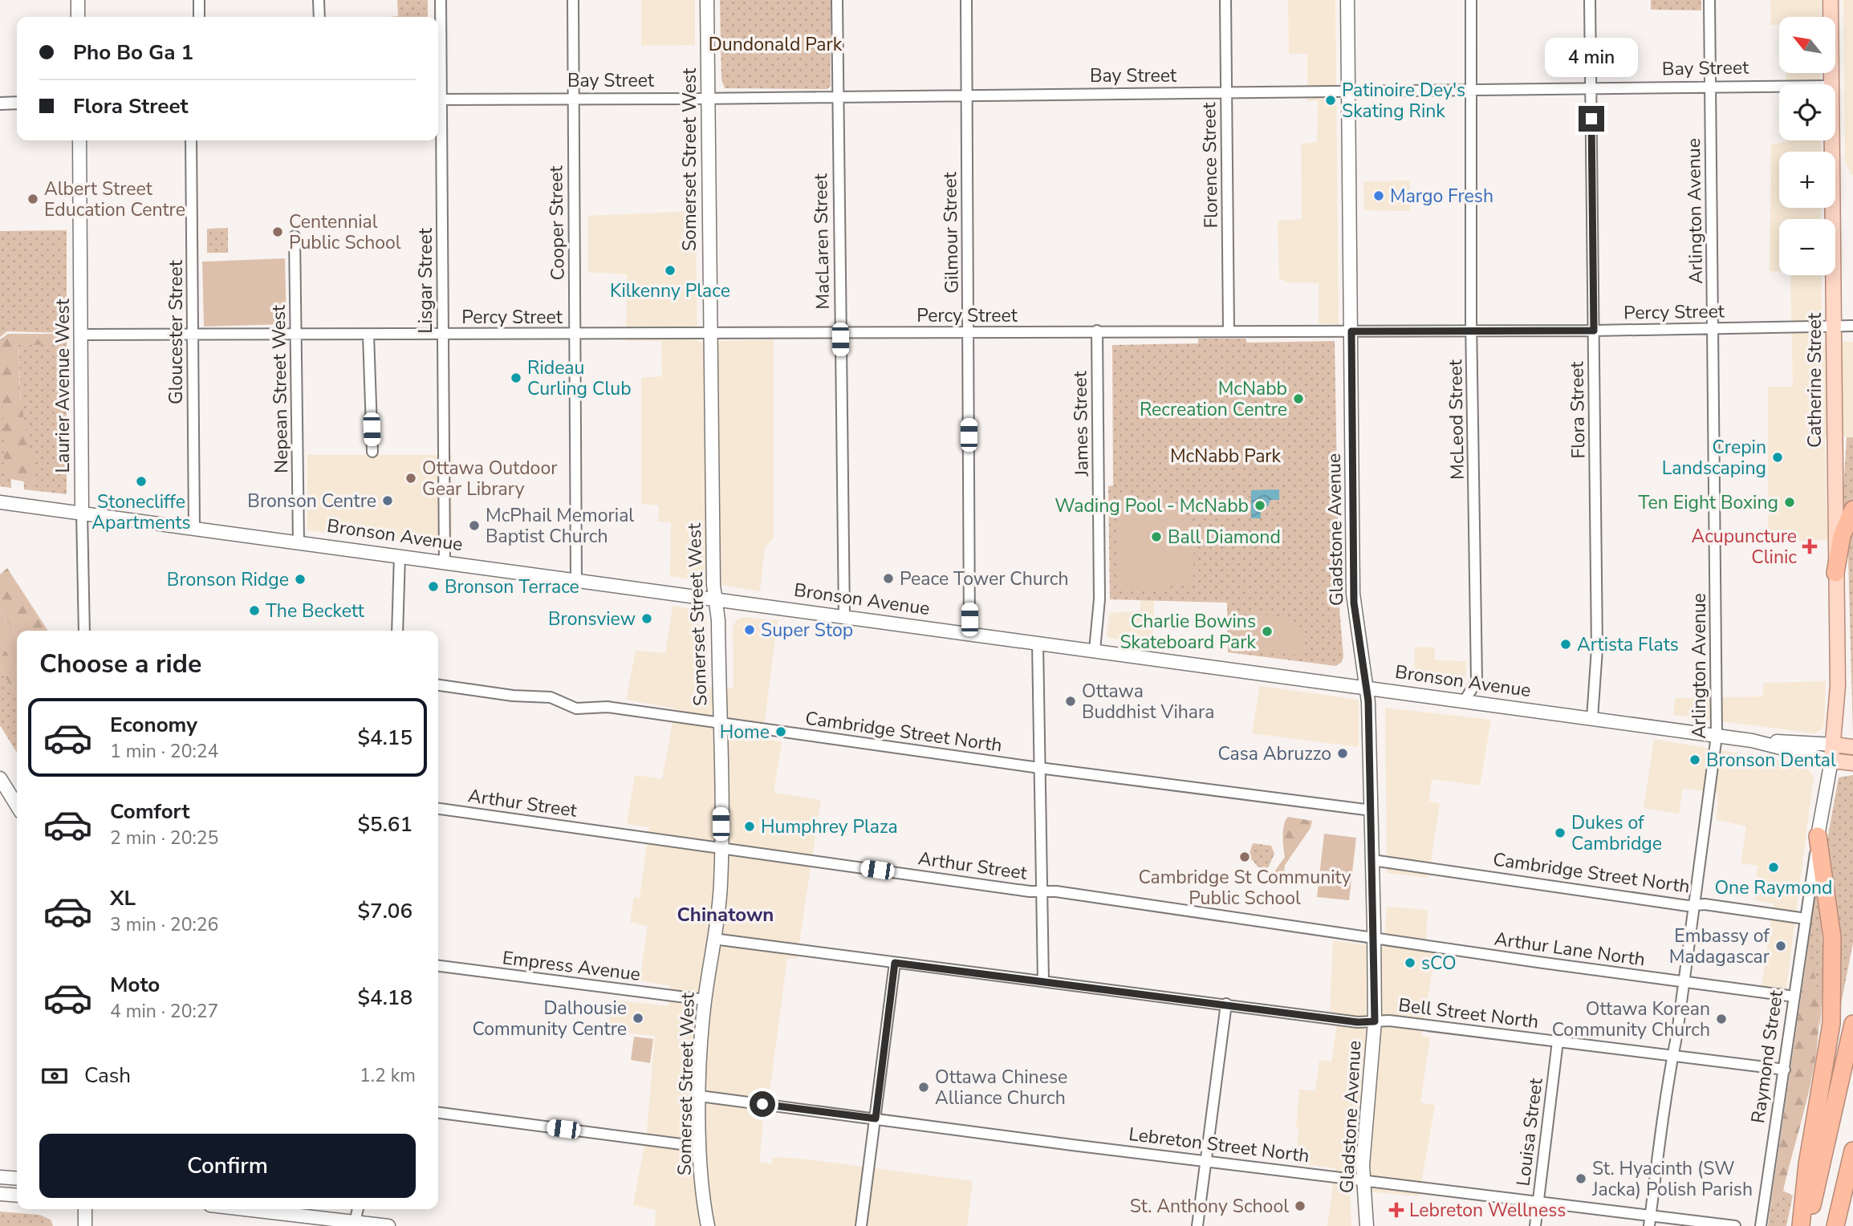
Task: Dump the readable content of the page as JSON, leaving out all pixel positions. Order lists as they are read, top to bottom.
{
  "streets": {
    "main road": [
      "Somerset Street West",
      "Catherine Street",
      "Laurier Avenue West",
      "Gladstone Avenue",
      "Bronson Avenue",
      "Raymond Street"
    ],
    "street": [
      "Bay Street",
      "Florence Street",
      "Arlington Avenue",
      "Cooper Street",
      "Gilmour Street",
      "MacLaren Street",
      "Lisgar Street",
      "Percy Street",
      "Gloucester Street",
      "Nepean Street West",
      "Flora Street",
      "McLeod Street",
      "James Street",
      "Cambridge Street North",
      "Arthur Street",
      "Arthur Lane North",
      "Empress Avenue",
      "Bell Street North",
      "Louisa Street",
      "Lebreton Street North"
    ]
  },
  "crossings": [
    ["Bay Street", "Somerset Street West"],
    ["Bay Street", "Florence Street"],
    ["Bay Street", "Arlington Avenue"],
    ["Bay Street", "Cooper Street"],
    ["Bay Street", "Gilmour Street"],
    ["Bay Street", "MacLaren Street"],
    ["Bay Street", "Flora Street"],
    ["Bay Street", "McLeod Street"],
    ["Bay Street", "Gladstone Avenue"],
    ["Somerset Street West", "Percy Street"],
    ["Somerset Street West", "Bronson Avenue"],
    ["Somerset Street West", "Cambridge Street North"],
    ["Somerset Street West", "Arthur Street"],
    ["Somerset Street West", "Empress Avenue"],
    ["Somerset Street West", "Bell Street North"],
    ["Somerset Street West", "Lebreton Street North"],
    ["Florence Street", "Percy Street"],
    ["Arlington Avenue", "Percy Street"],
    ["Arlington Avenue", "Bronson Avenue"],
    ["Arlington Avenue", "Cambridge Street North"],
    ["Arlington Avenue", "Arthur Lane North"],
    ["Arlington Avenue", "Bell Street North"],
    ["Arlington Avenue", "Lebreton Street North"],
    ["Cooper Street", "Percy Street"],
    ["Cooper Street", "Bronson Avenue"],
    ["Gilmour Street", "Percy Street"],
    ["Gilmour Street", "Bronson Avenue"],
    ["MacLaren Street", "Percy Street"],
    ["MacLaren Street", "Bronson Avenue"],
    ["Lisgar Street", "Percy Street"],
    ["Lisgar Street", "Bronson Avenue"],
    ["Percy Street", "Gloucester Street"],
    ["Percy Street", "Catherine Street"],
    ["Percy Street", "Laurier Avenue West"],
    ["Percy Street", "Nepean Street West"],
    ["Percy Street", "Flora Street"],
    ["Percy Street", "McLeod Street"],
    ["Percy Street", "James Street"],
    ["Percy Street", "Gladstone Avenue"],
    ["Gloucester Street", "Bronson Avenue"],
    ["Catherine Street", "Bronson Avenue"],
    ["Catherine Street", "Raymond Street"],
    ["Laurier Avenue West", "Bronson Avenue"],
    ["Nepean Street West", "Bronson Avenue"],
    ["Flora Street", "Bronson Avenue"],
    ["McLeod Street", "Bronson Avenue"],
    ["James Street", "Bronson Avenue"],
    ["Gladstone Avenue", "Bronson Avenue"],
    ["Gladstone Avenue", "Cambridge Street North"],
    ["Gladstone Avenue", "Arthur Street"],
    ["Gladstone Avenue", "Arthur Lane North"],
    ["Gladstone Avenue", "Bell Street North"],
    ["Gladstone Avenue", "Lebreton Street North"],
    ["Bronson Avenue", "Raymond Street"],
    ["Cambridge Street North", "Raymond Street"],
    ["Arthur Street", "Arthur Lane North"],
    ["Arthur Lane North", "Raymond Street"],
    ["Bell Street North", "Raymond Street"],
    ["Bell Street North", "Louisa Street"],
    ["Louisa Street", "Lebreton Street North"]
  ],
  "districts": ["Chinatown"],
  "parks": ["Dundonald Park", "McNabb Park"],
  "places": {
    "other": [
      "Patinoire Dey's Skating Rink",
      "Margo Fresh",
      "Albert Street Education Centre",
      "Centennial Public School",
      "Kilkenny Place",
      "Rideau Curling Club",
      "McNabb Recreation Centre",
      "Crepin Landscaping",
      "Ottawa Outdoor Gear Library",
      "Stonecliffe Apartments",
      "Bronson Centre",
      "Ten Eight Boxing",
      "Wading Pool - McNabb",
      "McPhail Memorial Baptist Church",
      "Ball Diamond",
      "Peace Tower Church",
      "Bronson Ridge",
      "Bronson Terrace",
      "The Beckett",
      "Bronsview",
      "Super Stop",
      "Charlie Bowins Skateboard Park",
      "Artista Flats",
      "Ottawa Buddhist Vihara",
      "Home",
      "Casa Abruzzo",
      "Bronson Dental",
      "Humphrey Plaza",
      "Dukes of Cambridge",
      "Cambridge St Community Public School",
      "One Raymond",
      "Embassy of Madagascar",
      "sCO",
      "Dalhousie Community Centre",
      "Ottawa Korean Community Church",
      "Ottawa Chinese Alliance Church",
      "St. Hyacinth (SW Jacka) Polish Parish",
      "St. Anthony School"
    ],
    "health": ["Acupuncture Clinic", "Lebreton Wellness"]
  },
  "north": "top left",
  "page": {
    "map_buttons": ["+", "−"],
    "banner": ["Pho Bo Ga 1", "Flora Street"],
    "bubble": "4 min",
    "heading": "Choose a ride",
    "list": [
      {
        "name": "Economy",
        "note": "1 min · 20:24",
        "value": "$4.15"
      },
      {
        "name": "Comfort",
        "note": "2 min · 20:25",
        "value": "$5.61"
      },
      {
        "name": "XL",
        "note": "3 min · 20:26",
        "value": "$7.06"
      },
      {
        "name": "Moto",
        "note": "4 min · 20:27",
        "value": "$4.18"
      }
    ],
    "pay": ["Cash", "1.2 km"],
    "buttons": "Confirm"
  }
}
